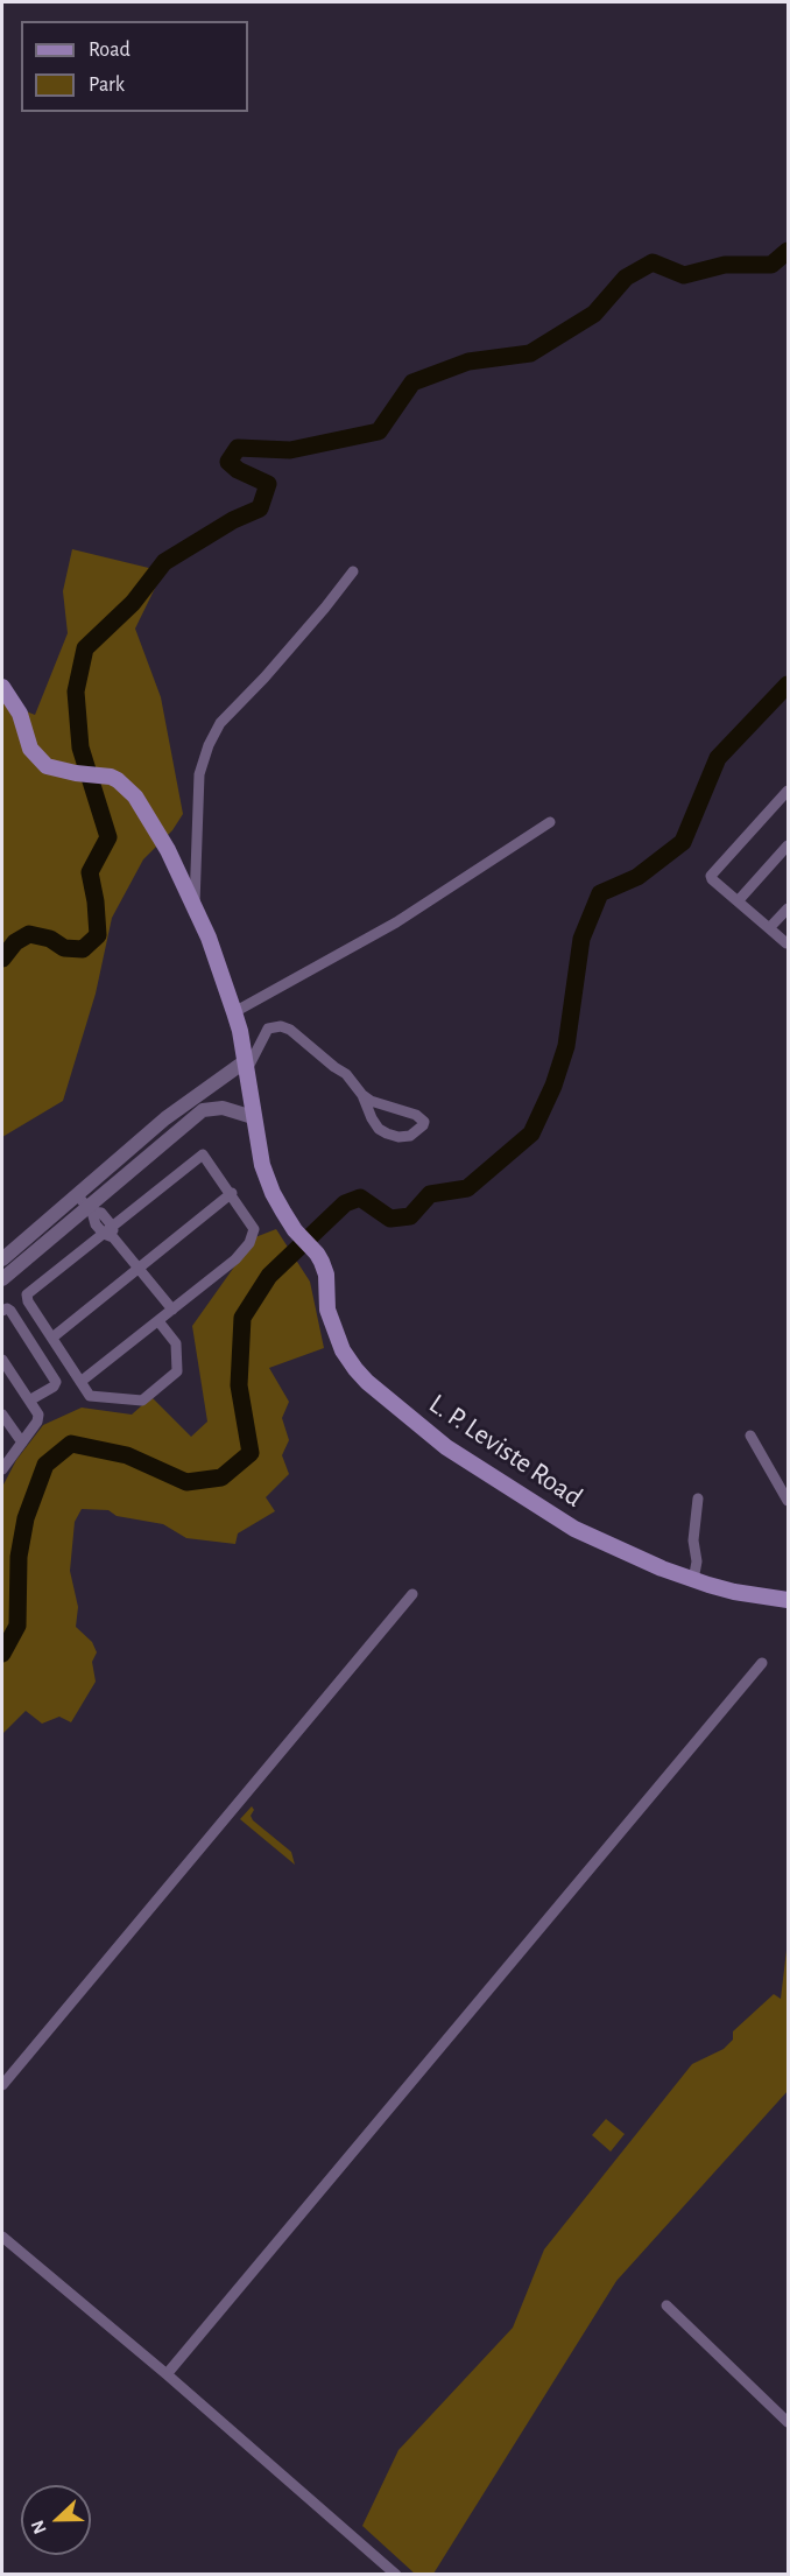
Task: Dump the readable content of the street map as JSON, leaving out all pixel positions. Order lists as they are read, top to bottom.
{
  "streets": {
    "main road": ["L. P. Leviste Road"]
  },
  "legend": ["Road", "Park"],
  "north": "left"
}
